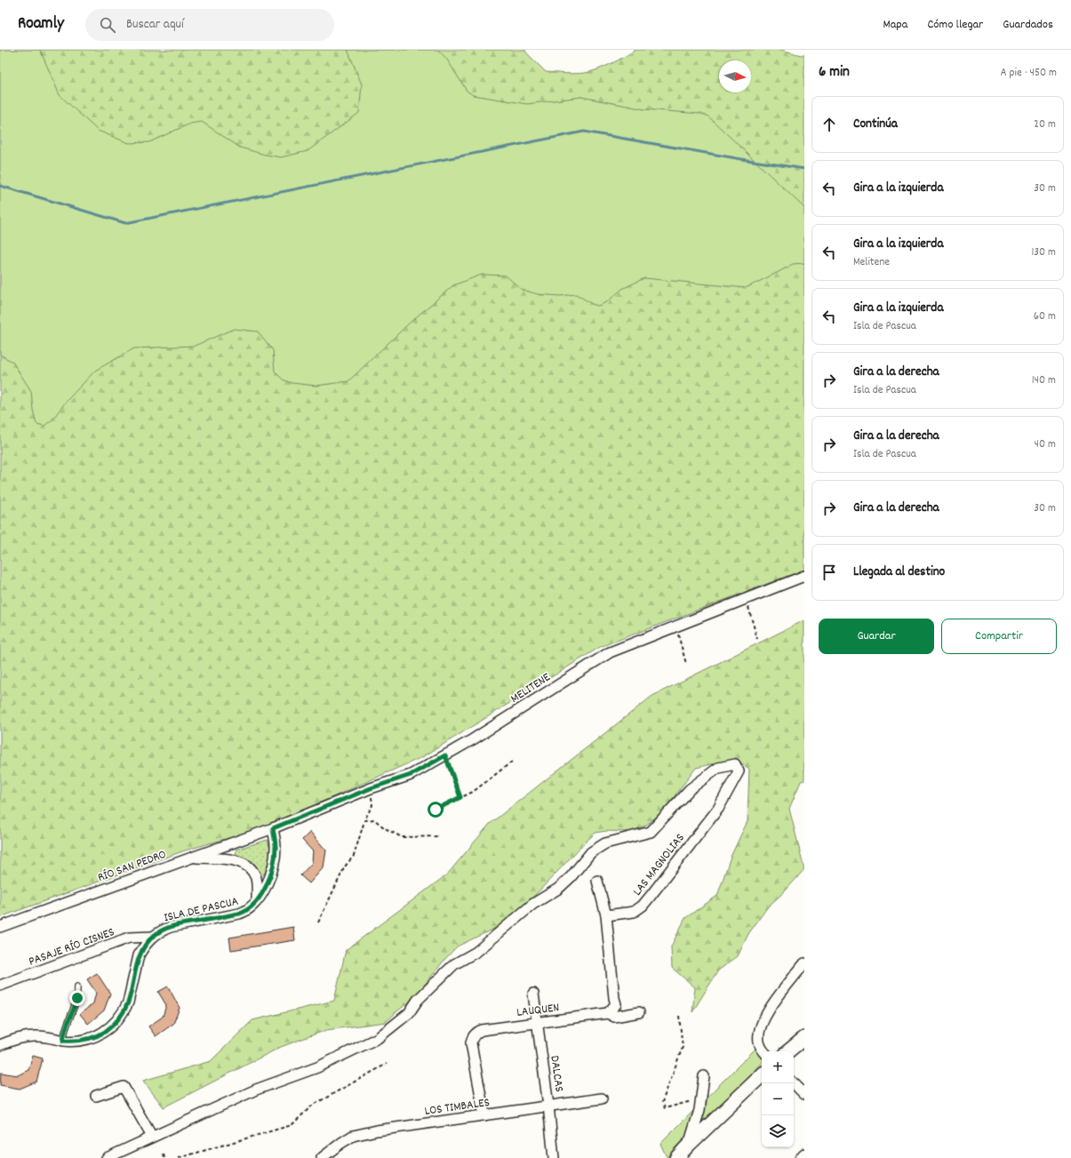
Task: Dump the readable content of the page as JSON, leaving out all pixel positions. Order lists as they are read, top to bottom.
{
  "streets": {
    "street": [
      "MELITENE",
      "LAS MAGNOLIAS",
      "RÍO SAN PEDRO",
      "ISLA DE PASCUA",
      "PASAJE RÍO CISNES",
      "LAUQUEN",
      "DALCAS",
      "LOS TIMBALES"
    ]
  },
  "crossings": [
    ["MELITENE", "RÍO SAN PEDRO"],
    ["MELITENE", "ISLA DE PASCUA"],
    ["RÍO SAN PEDRO", "ISLA DE PASCUA"],
    ["ISLA DE PASCUA", "PASAJE RÍO CISNES"],
    ["LAUQUEN", "DALCAS"],
    ["LAUQUEN", "LOS TIMBALES"],
    ["DALCAS", "LOS TIMBALES"]
  ],
  "north": "right",
  "page": {
    "header": "Roamly",
    "search": "Buscar aquí",
    "nav": ["Mapa", "Cómo llegar", "Guardados"],
    "heading": ["6 min", "A pie · 450 m"],
    "list": [
      ["Continúa", "20 m"],
      ["Gira a la izquierda", "30 m"],
      ["Gira a la izquierda", "Melitene", "130 m"],
      ["Gira a la izquierda", "Isla de Pascua", "60 m"],
      ["Gira a la derecha", "Isla de Pascua", "140 m"],
      ["Gira a la derecha", "Isla de Pascua", "40 m"],
      ["Gira a la derecha", "30 m"],
      "Llegada al destino"
    ],
    "buttons": ["Guardar", "Compartir"],
    "map_buttons": ["+", "−"]
  }
}
